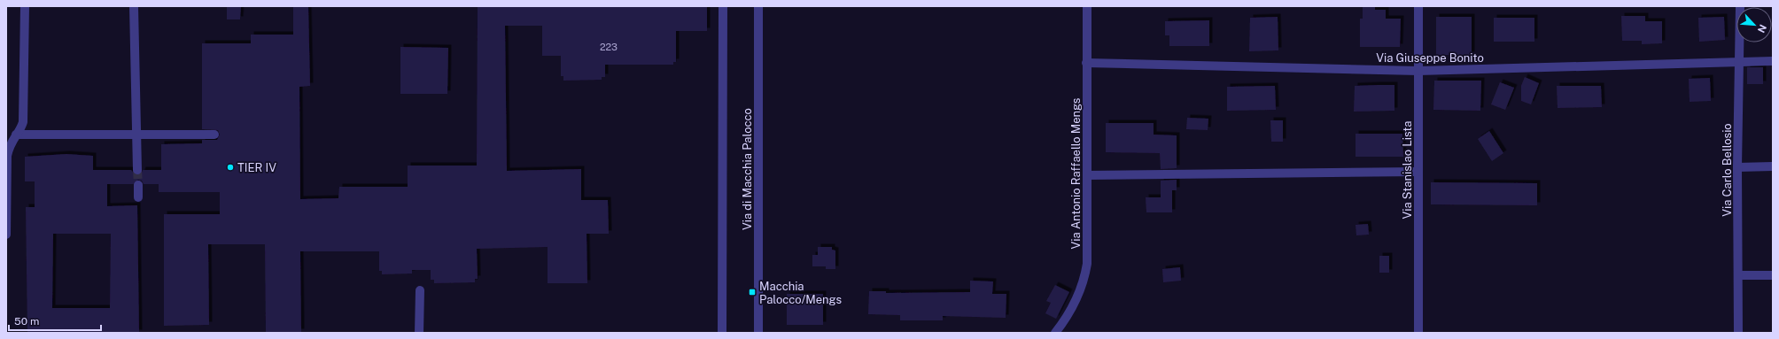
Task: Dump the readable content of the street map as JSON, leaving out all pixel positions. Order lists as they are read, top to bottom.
{
  "streets": {
    "street": [
      "Via Giuseppe Bonito",
      "Via di Macchia Palocco",
      "Via Stanislao Lista",
      "Via Carlo Bellosio",
      "Via Antonio Raffaello Mengs"
    ]
  },
  "crossings": [
    ["Via Giuseppe Bonito", "Via Stanislao Lista"],
    ["Via Giuseppe Bonito", "Via Carlo Bellosio"],
    ["Via Giuseppe Bonito", "Via Antonio Raffaello Mengs"]
  ],
  "places": {
    "other": ["TIER IV"],
    "transit": ["Macchia Palocco/Mengs"]
  },
  "house_numbers": ["223"],
  "scale_bar": "50 m",
  "north": "bottom right"
}
